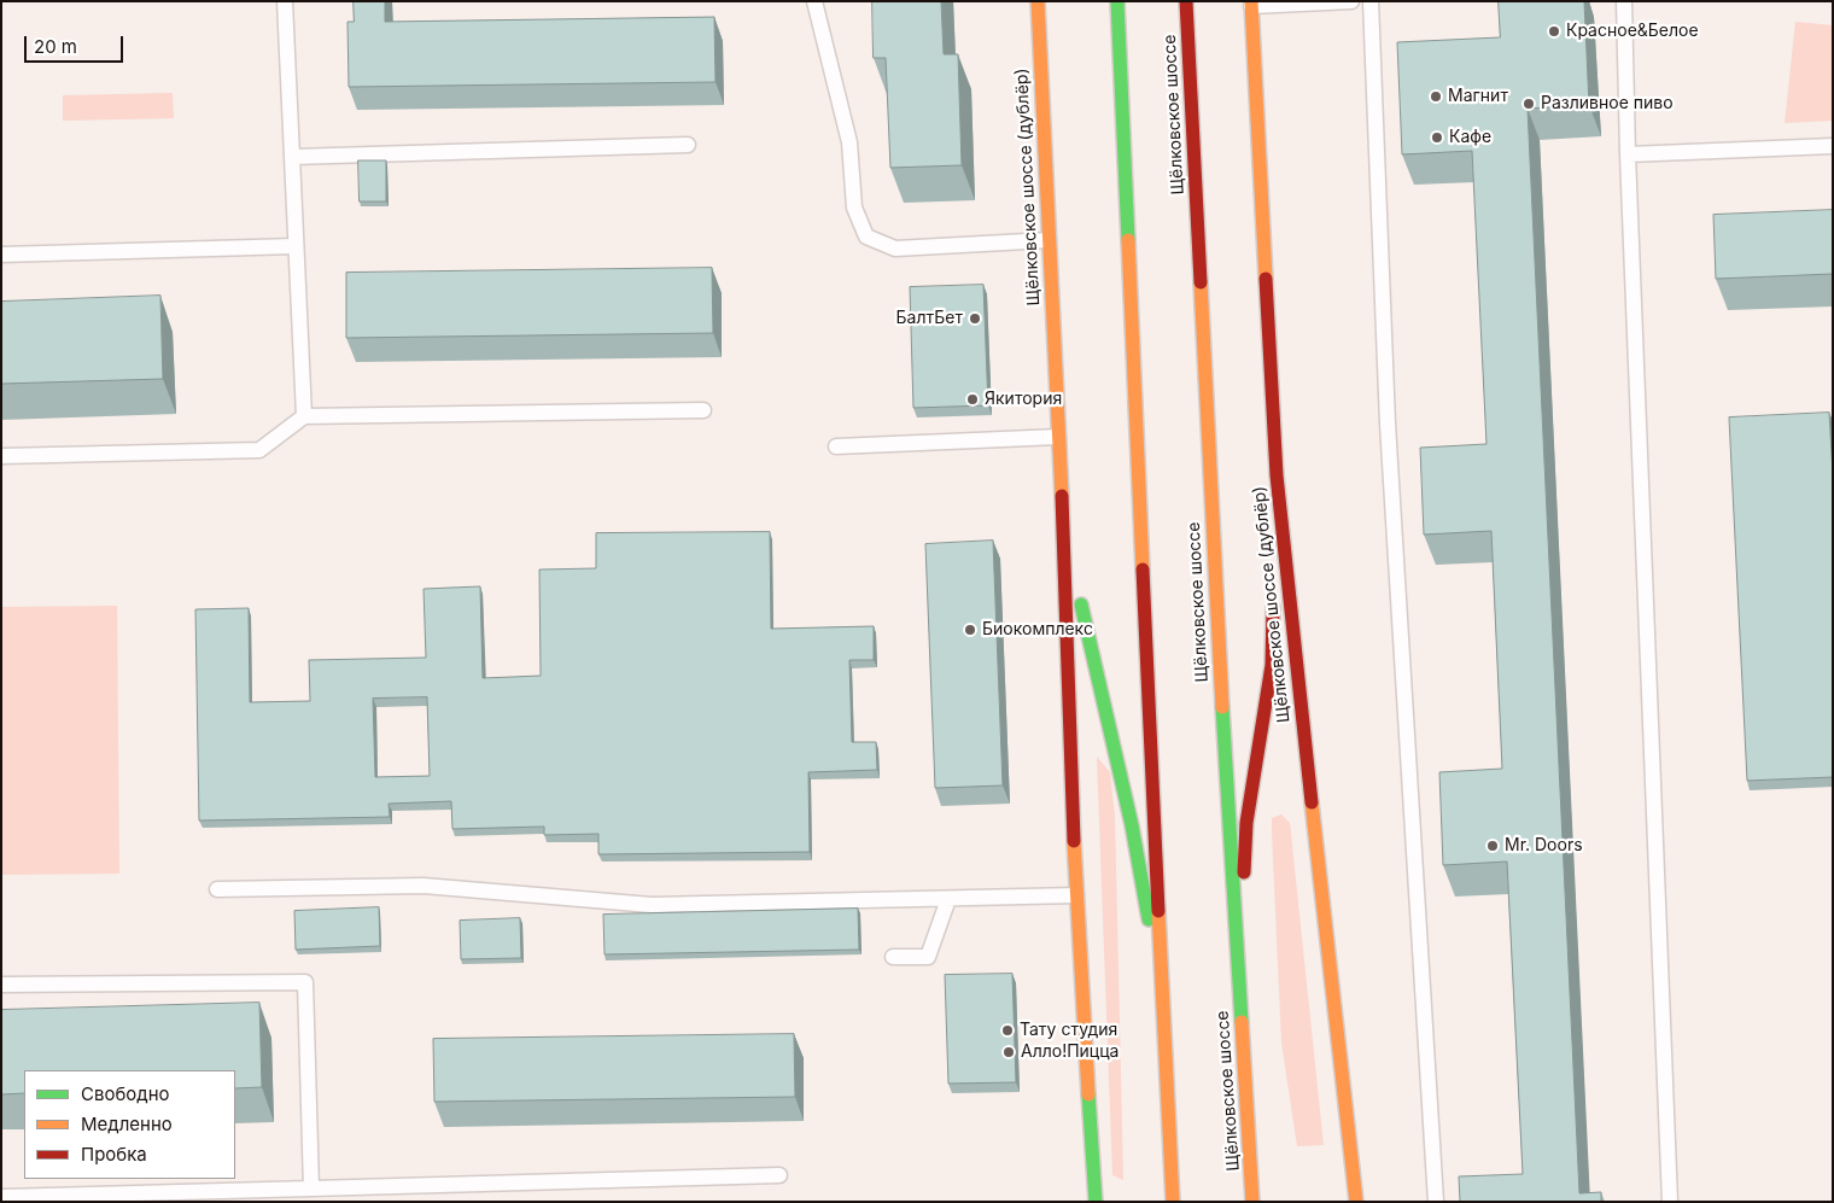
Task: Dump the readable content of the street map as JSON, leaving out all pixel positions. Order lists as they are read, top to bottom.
{
  "streets": {
    "main road": ["Щёлковское шоссе", "Щёлковское шоссе (дублёр)"]
  },
  "places": [
    "Красное&Белое",
    "Магнит",
    "Разливное пиво",
    "Кафе",
    "БалтБет",
    "Якитория",
    "Биокомплекс",
    "Mr. Doors",
    "Тату студия",
    "Алло!Пицца"
  ],
  "legend": ["Свободно", "Медленно", "Пробка"],
  "scale_bar": "20 m"
}
